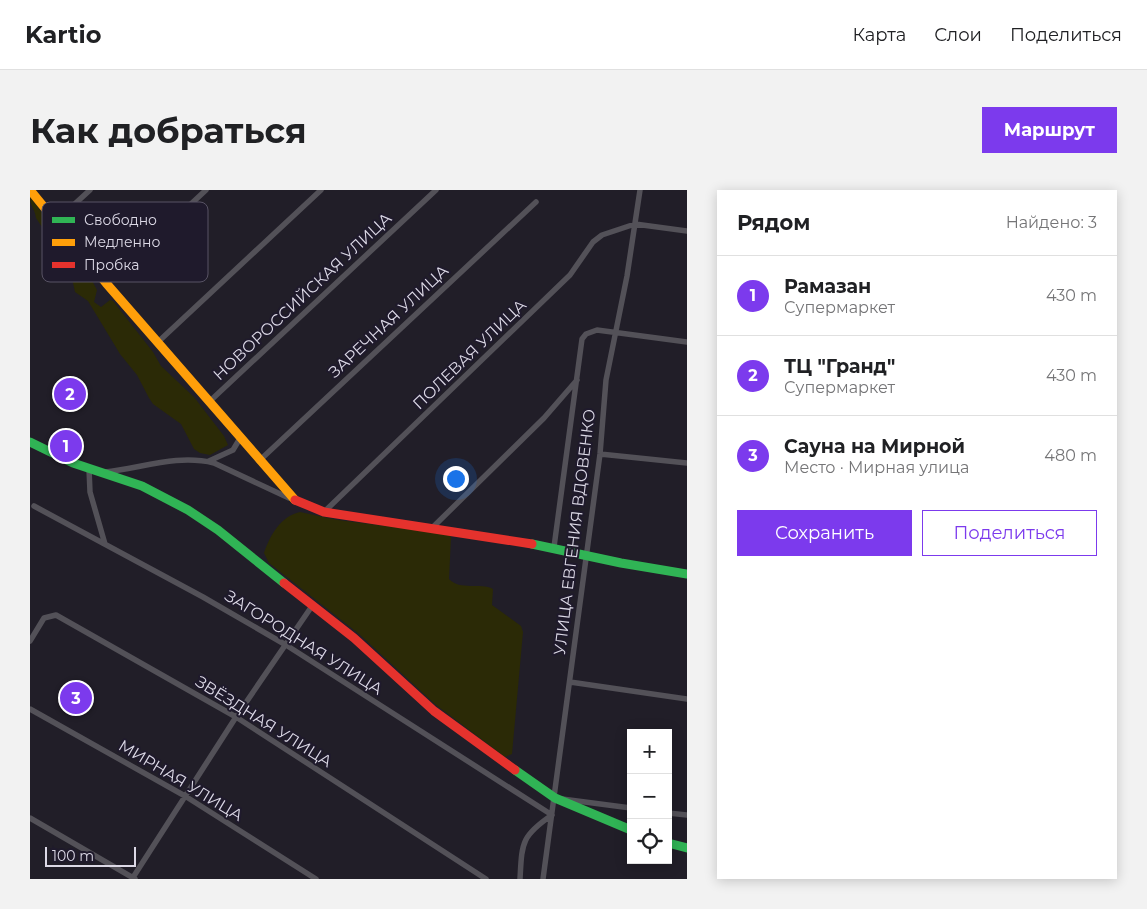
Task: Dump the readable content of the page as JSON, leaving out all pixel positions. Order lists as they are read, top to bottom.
{
  "streets": {
    "street": [
      "НОВОРОССИЙСКАЯ УЛИЦА",
      "ЗАРЕЧНАЯ УЛИЦА",
      "ПОЛЕВАЯ УЛИЦА",
      "УЛИЦА ЕВГЕНИЯ ВДОВЕНКО",
      "ЗАГОРОДНАЯ УЛИЦА",
      "ЗВЁЗДНАЯ УЛИЦА",
      "МИРНАЯ УЛИЦА"
    ]
  },
  "crossings": [
    ["ПОЛЕВАЯ УЛИЦА", "УЛИЦА ЕВГЕНИЯ ВДОВЕНКО"],
    ["УЛИЦА ЕВГЕНИЯ ВДОВЕНКО", "ЗАГОРОДНАЯ УЛИЦА"]
  ],
  "legend": ["Свободно", "Медленно", "Пробка"],
  "scale_bar": "100 m",
  "page": {
    "header": "Kartio",
    "nav": ["Карта", "Слои", "Поделиться"],
    "buttons": [
      "Маршрут",
      ["Сохранить", "Поделиться"]
    ],
    "title": "Как добраться",
    "heading": ["Рядом", "Найдено: 3"],
    "list": [
      {
        "mark": "1",
        "name": "Рамазан",
        "note": "Супермаркет",
        "value": "430 m"
      },
      {
        "mark": "2",
        "name": "ТЦ \"Гранд\"",
        "note": "Супермаркет",
        "value": "430 m"
      },
      {
        "mark": "3",
        "name": "Сауна на Мирной",
        "note": "Место · Мирная улица",
        "value": "480 m"
      }
    ],
    "pins": ["2", "1", "3"],
    "map_buttons": ["+", "−"],
    "scale": "100 m"
  }
}
